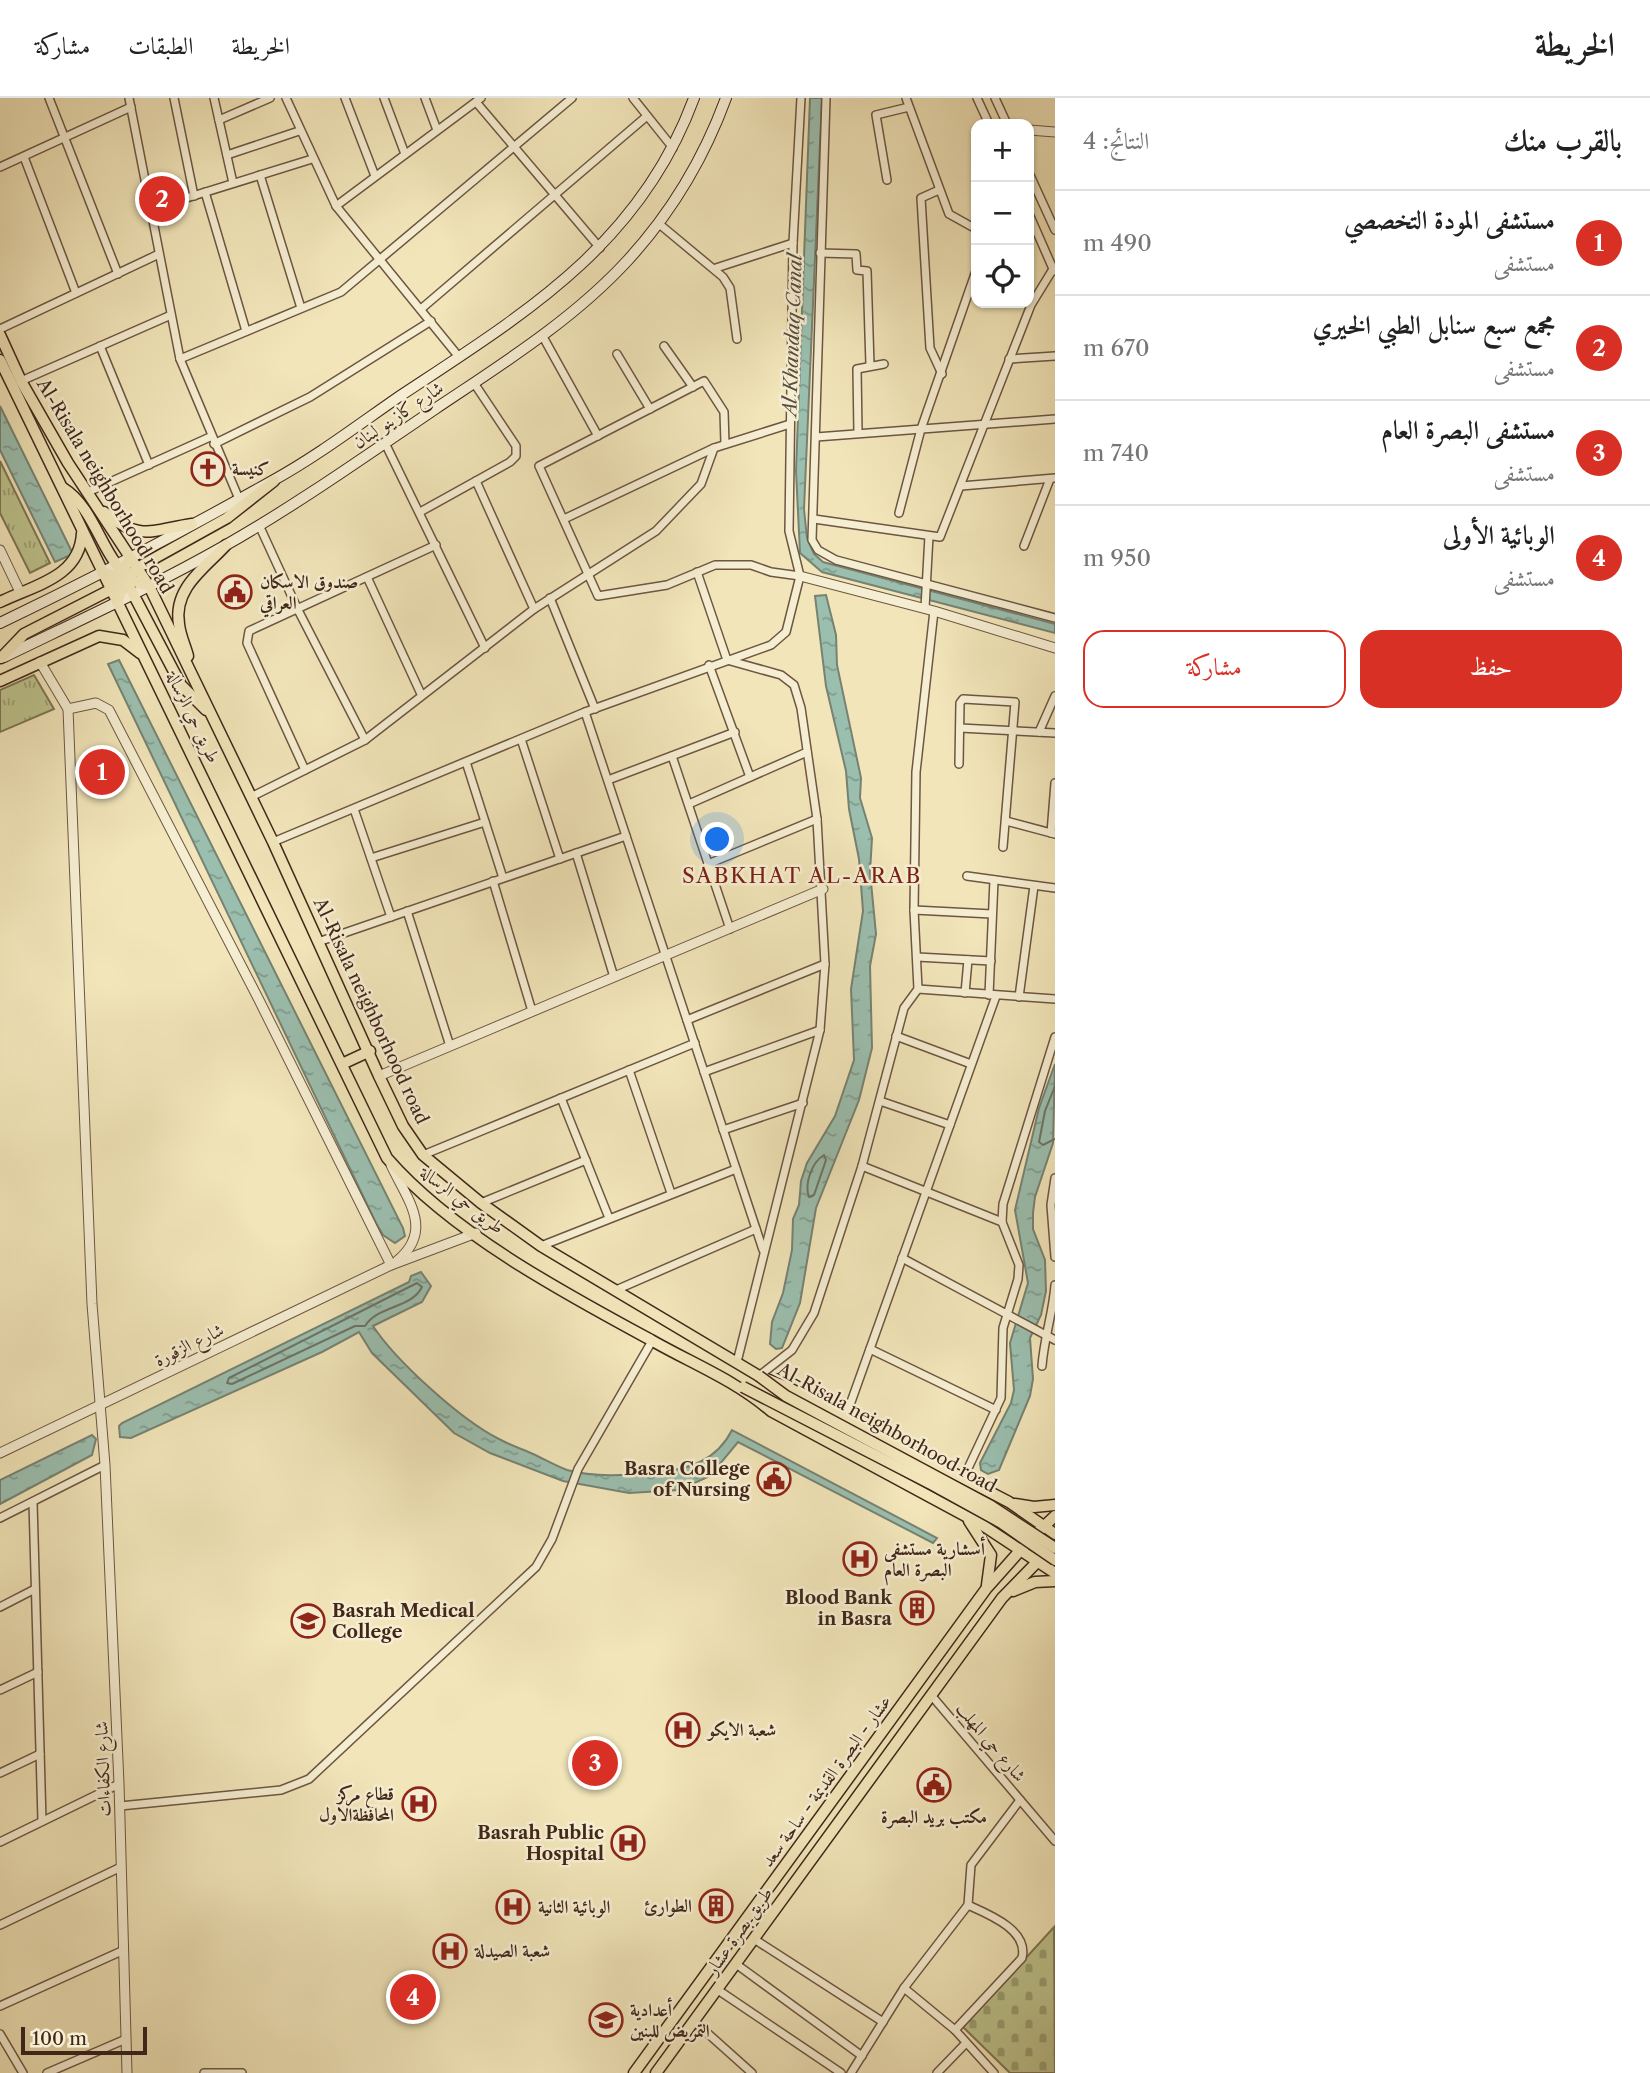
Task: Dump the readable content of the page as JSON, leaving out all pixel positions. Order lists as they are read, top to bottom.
{
  "streets": {
    "main road": [
      "شارع كازينو لبنان",
      "Al-Risala neighborhood road",
      "طريق حي الرسالة",
      "عشار - البصرة القديمة - ساحة سعد",
      "طريق بصرة عشار"
    ],
    "street": ["شارع الزقورة", "شارع حي المهلب", "شارع الكفاءات"]
  },
  "crossings": [
    ["شارع كازينو لبنان", "Al-Risala neighborhood road"],
    ["شارع كازينو لبنان", "طريق حي الرسالة"],
    ["Al-Risala neighborhood road", "طريق حي الرسالة"],
    ["Al-Risala neighborhood road", "طريق بصرة عشار"],
    ["طريق حي الرسالة", "شارع الزقورة"],
    ["طريق حي الرسالة", "عشار - البصرة القديمة - ساحة سعد"],
    ["طريق حي الرسالة", "طريق بصرة عشار"],
    ["شارع الزقورة", "شارع الكفاءات"],
    ["شارع حي المهلب", "طريق بصرة عشار"]
  ],
  "districts": ["SABKHAT AL-ARAB"],
  "water": ["Al Khandaq Canal"],
  "places": {
    "church": ["كنيسة"],
    "public building": ["صندوق الاسكان العراقي", "Basra College of Nursing", "مكتب بريد البصرة"],
    "hospital": [
      "أسشارية مستشفى البصرة العام",
      "شعبة الايكو",
      "قطاع مركز المحافظةالاول",
      "Basrah Public Hospital",
      "الوبائية الثانية",
      "شعبة الصيدلة"
    ],
    "building": ["Blood Bank in Basra", "الطوارئ"],
    "school or university": ["Basrah Medical College", "أعدادية التمريض للبنين"]
  },
  "scale_bar": "100 m",
  "page": {
    "header": "الخريطة",
    "nav": ["الخريطة", "الطبقات", "مشاركة"],
    "heading": ["بالقرب منك", "النتائج: 4"],
    "map_buttons": ["+", "−"],
    "pins": [
      "2",
      "1",
      "3",
      "4"
    ],
    "list": [
      {
        "mark": "1",
        "name": "مستشفى المودة التخصصي",
        "note": "مستشفى",
        "value": "490 m"
      },
      {
        "mark": "2",
        "name": "مجمع سبع سنابل الطبي الخيري",
        "note": "مستشفى",
        "value": "670 m"
      },
      {
        "mark": "3",
        "name": "مستشفى البصرة العام",
        "note": "مستشفى",
        "value": "740 m"
      },
      {
        "mark": "4",
        "name": "الوبائية الأولى",
        "note": "مستشفى",
        "value": "950 m"
      }
    ],
    "buttons": ["حفظ", "مشاركة"],
    "scale": "100 m"
  }
}
